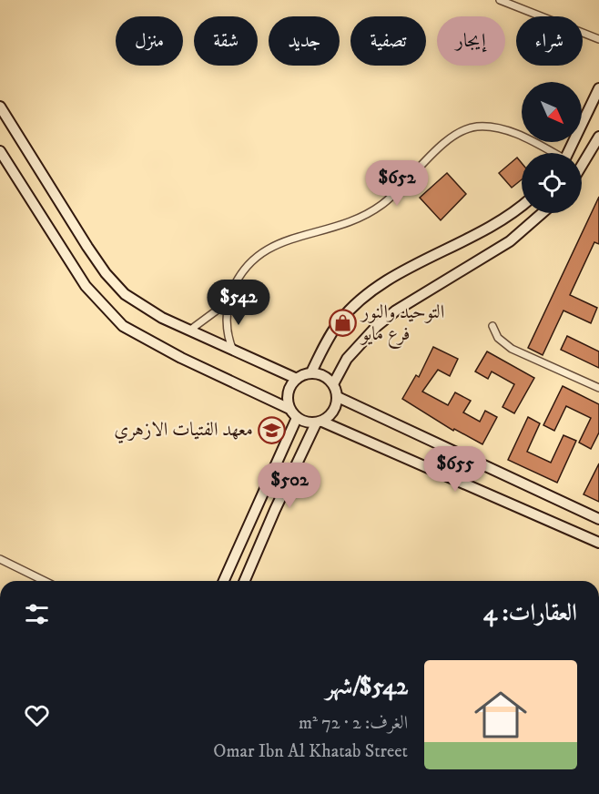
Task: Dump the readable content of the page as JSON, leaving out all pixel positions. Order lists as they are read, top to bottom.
{
  "places": {
    "shop": ["التوحيد والنور فرع مايو"],
    "school or university": ["معهد الفتيات الازهري"]
  },
  "north": "bottom right",
  "page": {
    "chip": [
      "شراء",
      "إيجار",
      "تصفية",
      "جديد",
      "شقة",
      "منزل"
    ],
    "price": [
      "$652",
      "$542",
      "$655",
      "$502"
    ],
    "heading": "العقارات: 4",
    "list": [
      {
        "name": "$542/شهر",
        "note": "الغرف: 2 · 72 m² · Omar Ibn Al Khatab Street"
      }
    ]
  }
}
